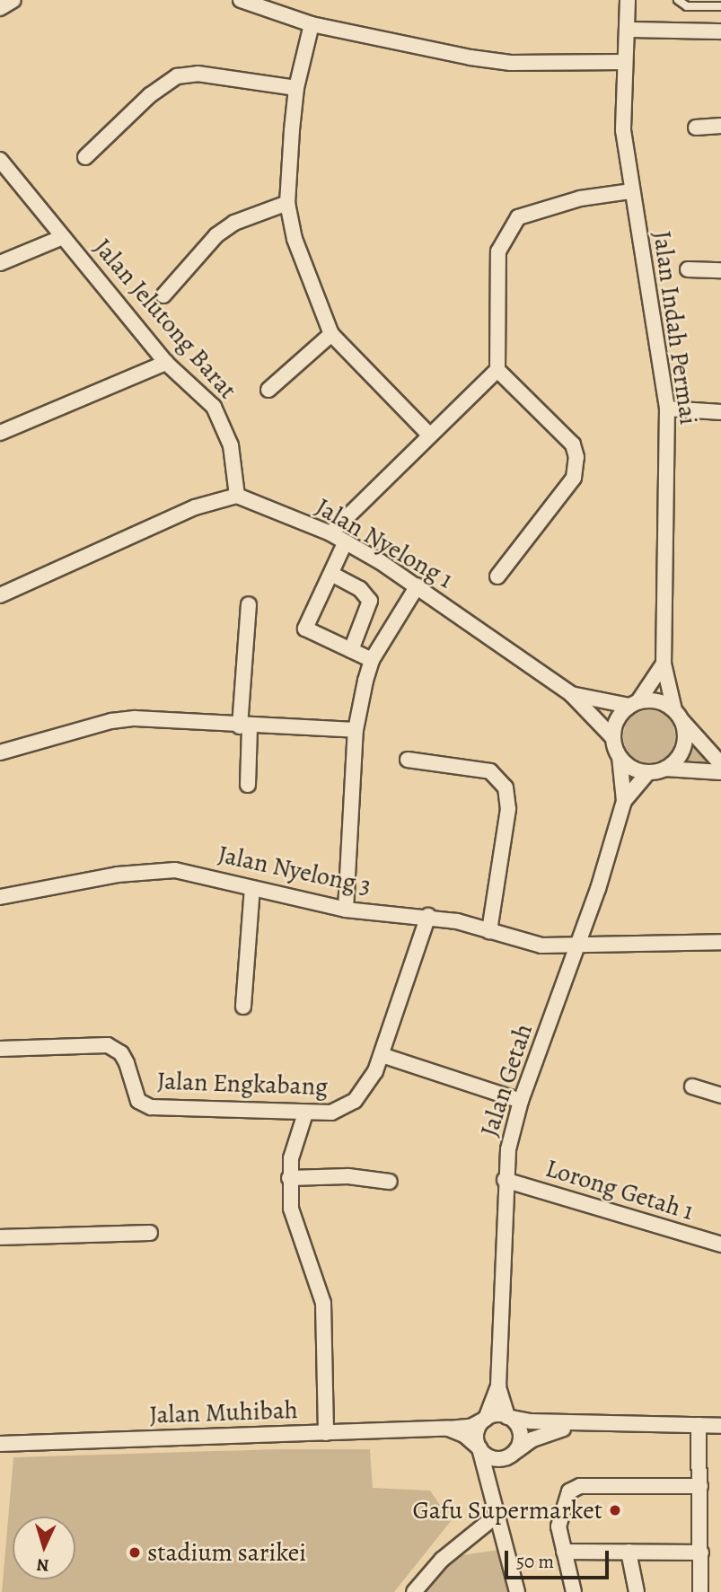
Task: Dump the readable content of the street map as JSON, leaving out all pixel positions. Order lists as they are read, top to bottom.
{
  "streets": {
    "street": [
      "Jalan Jelutong Barat",
      "Jalan Indah Permai",
      "Jalan Nyelong 1",
      "Jalan Nyelong 3",
      "Jalan Getah",
      "Jalan Engkabang",
      "Lorong Getah 1",
      "Jalan Muhibah"
    ]
  },
  "crossings": [
    ["Jalan Jelutong Barat", "Jalan Nyelong 1"],
    ["Jalan Indah Permai", "Jalan Nyelong 1"],
    ["Jalan Nyelong 3", "Jalan Getah"],
    ["Jalan Nyelong 3", "Jalan Engkabang"],
    ["Jalan Getah", "Lorong Getah 1"],
    ["Jalan Getah", "Jalan Muhibah"]
  ],
  "places": ["Gafu Supermarket", "stadium sarikei"],
  "scale_bar": "50 m",
  "north": "bottom"
}
